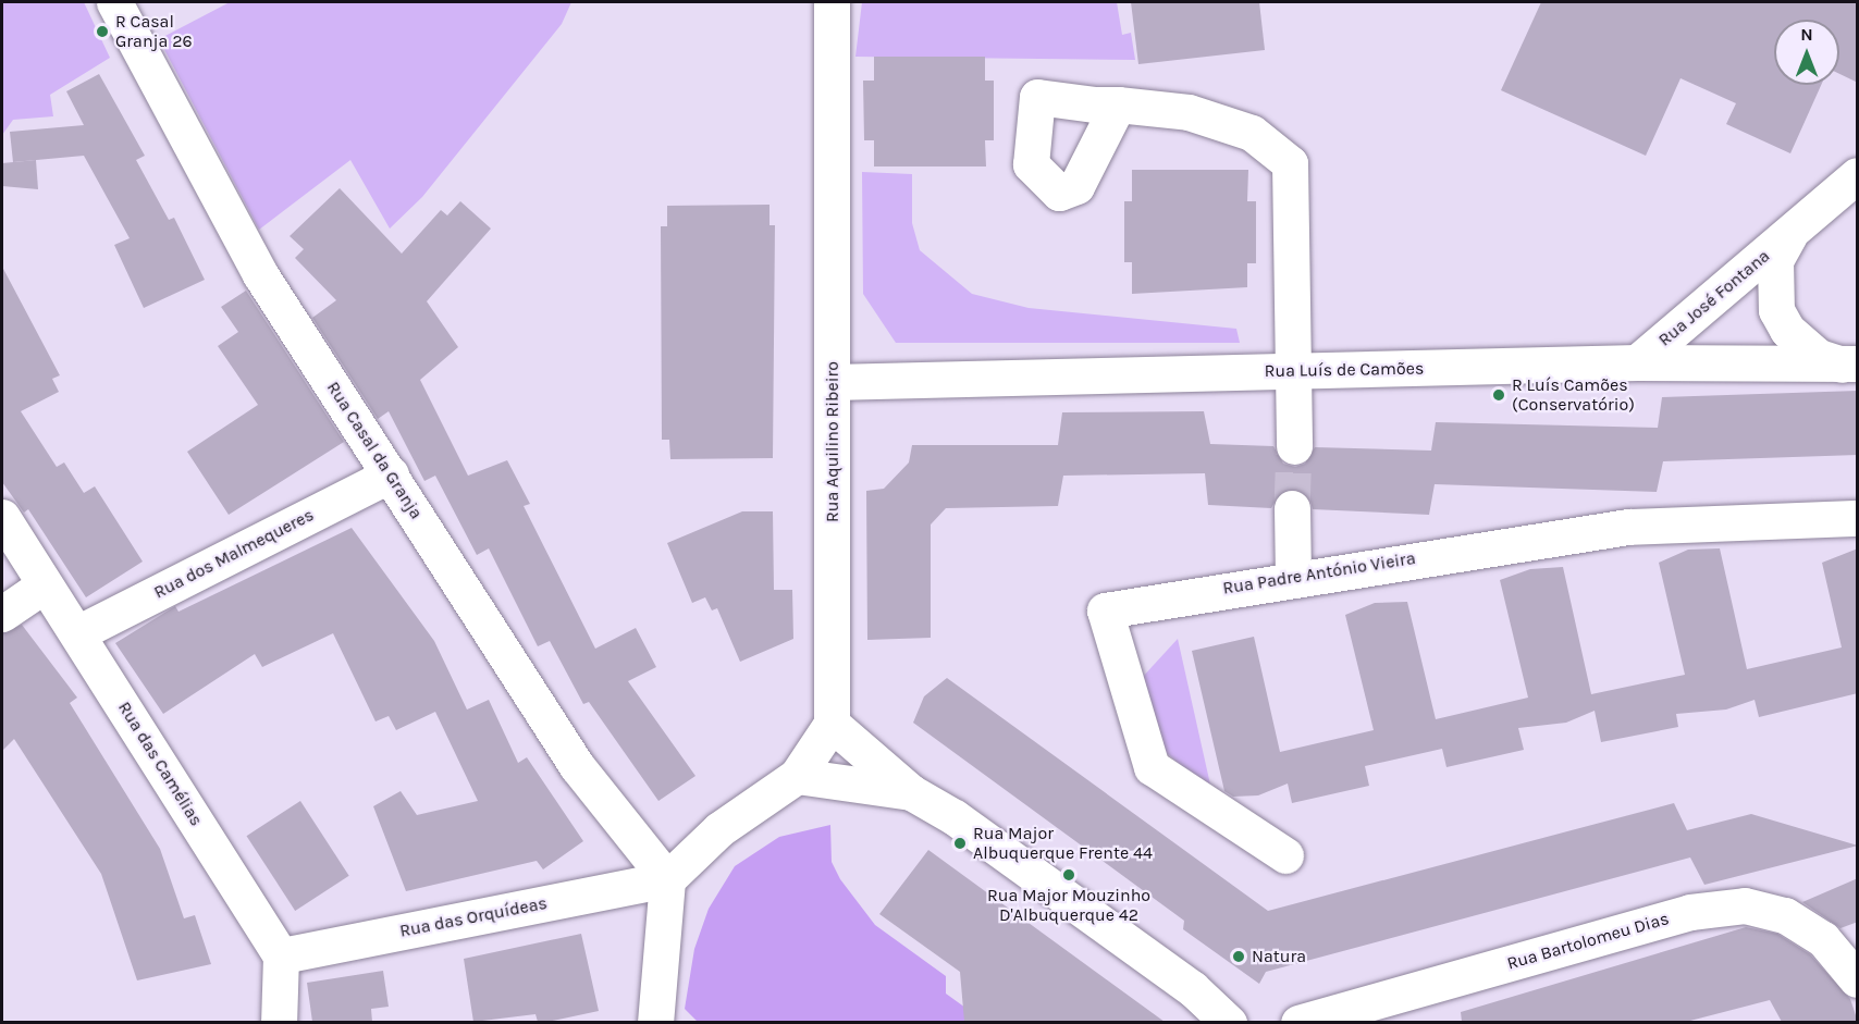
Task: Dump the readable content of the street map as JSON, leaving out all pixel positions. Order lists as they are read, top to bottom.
{
  "streets": {
    "street": [
      "Rua José Fontana",
      "Rua Luís de Camões",
      "Rua Aquilino Ribeiro",
      "Rua Casal da Granja",
      "Rua dos Malmequeres",
      "Rua Padre António Vieira",
      "Rua das Camélias",
      "Rua das Orquídeas",
      "Rua Bartolomeu Dias"
    ]
  },
  "crossings": [
    ["Rua José Fontana", "Rua Luís de Camões"],
    ["Rua Luís de Camões", "Rua Aquilino Ribeiro"],
    ["Rua Casal da Granja", "Rua dos Malmequeres"],
    ["Rua Casal da Granja", "Rua das Orquídeas"],
    ["Rua dos Malmequeres", "Rua das Camélias"],
    ["Rua das Camélias", "Rua das Orquídeas"]
  ],
  "places": [
    "R Casal Granja 26",
    "R Luís Camões (Conservatório)",
    "Rua Major Albuquerque Frente 44",
    "Rua Major Mouzinho D'Albuquerque 42",
    "Natura"
  ],
  "north": "top"
}
